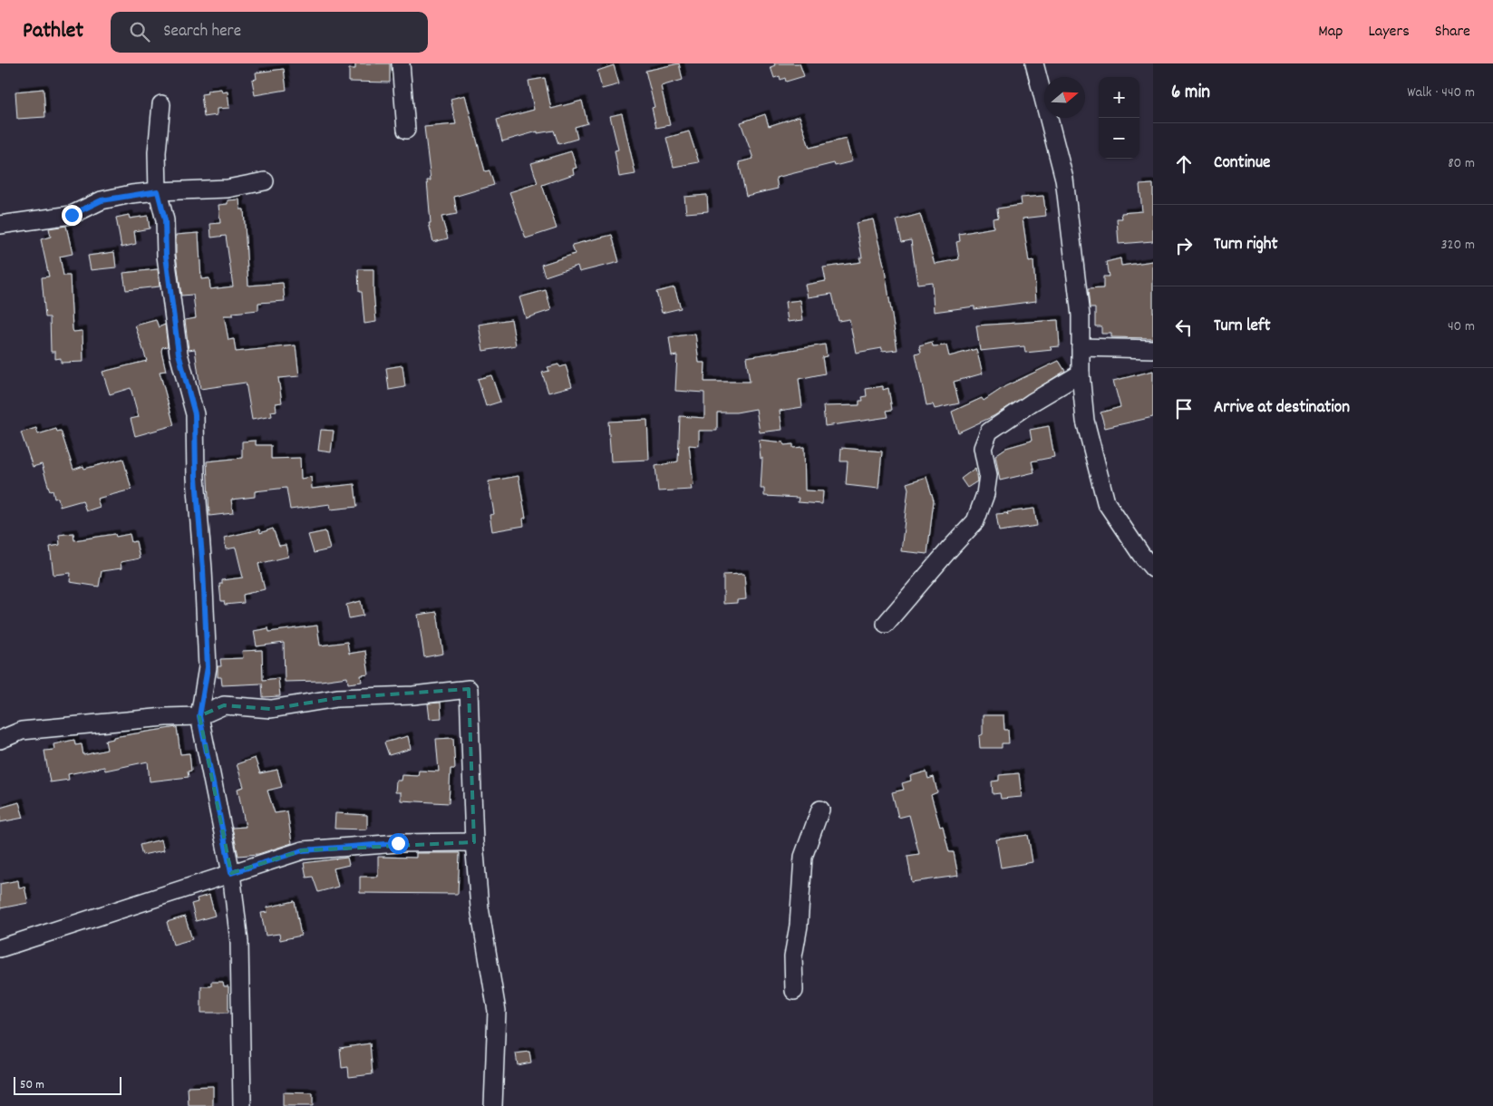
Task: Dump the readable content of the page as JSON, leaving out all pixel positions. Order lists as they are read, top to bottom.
{
  "scale_bar": "50 m",
  "north": "right",
  "page": {
    "header": "Pathlet",
    "search": "Search here",
    "nav": ["Map", "Layers", "Share"],
    "heading": ["6 min", "Walk · 440 m"],
    "map_buttons": ["+", "−"],
    "list": [
      ["Continue", "80 m"],
      ["Turn right", "320 m"],
      ["Turn left", "40 m"],
      "Arrive at destination"
    ],
    "scale": "50 m"
  }
}
